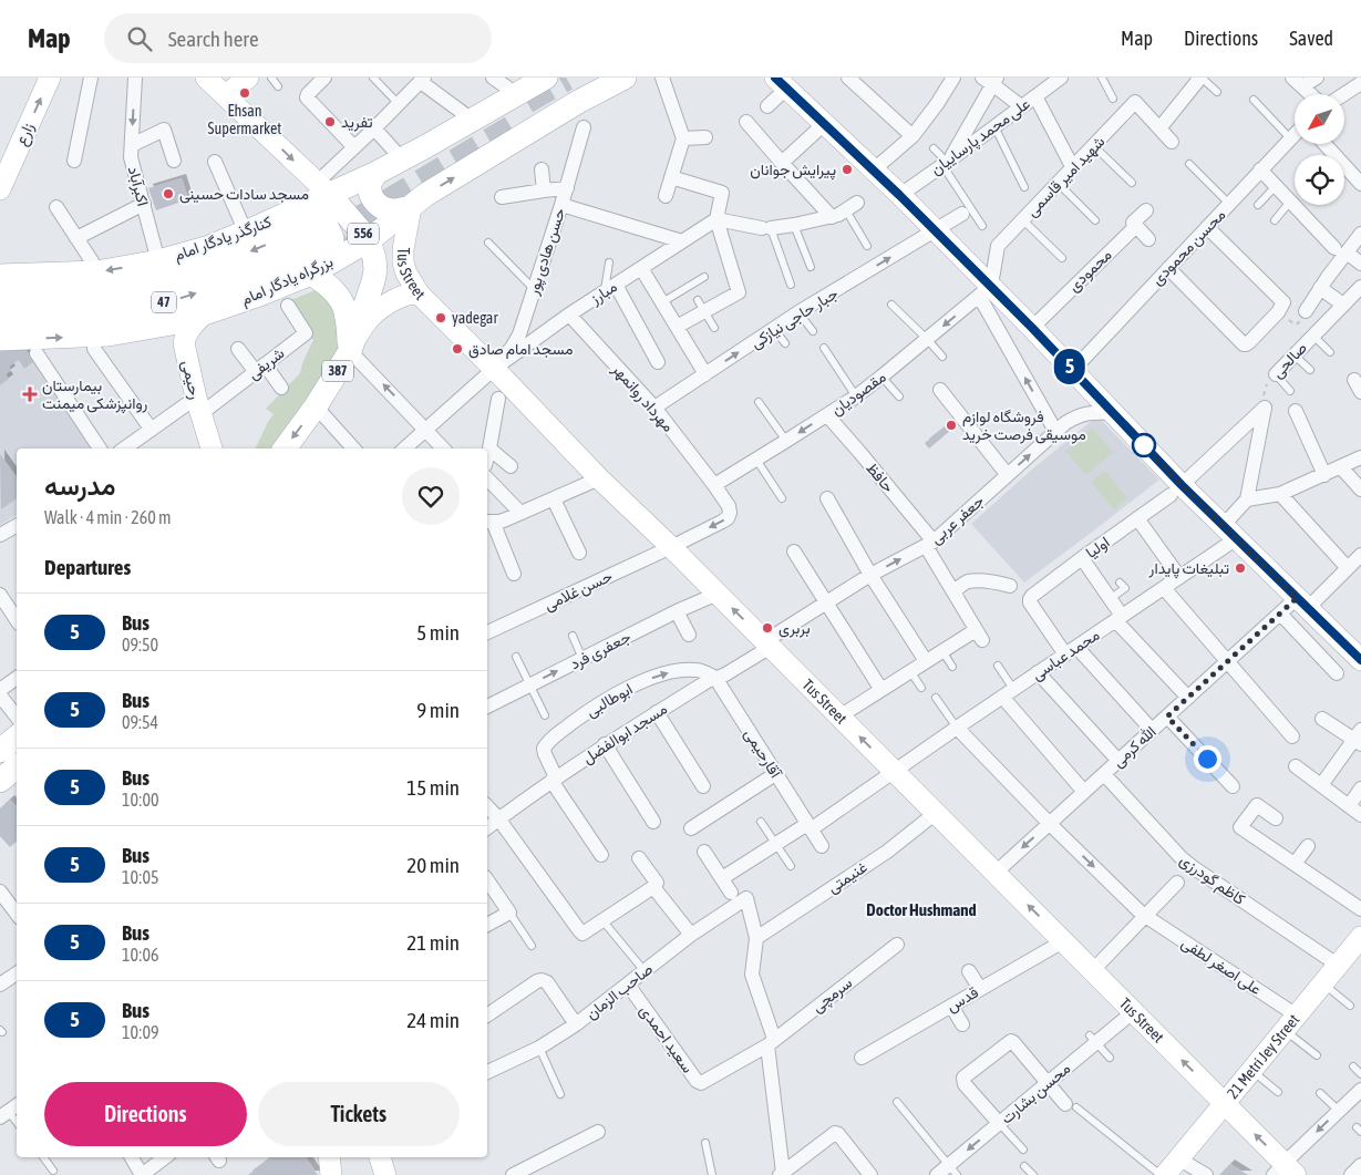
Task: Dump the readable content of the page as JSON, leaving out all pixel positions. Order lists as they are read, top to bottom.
{
  "streets": {
    "highway": ["47"],
    "main road": [
      "556",
      "کنارگذر یادگار امام",
      "بزرگراه یادگار امام",
      "387"
    ],
    "street": [
      "زارع",
      "علی محمد پارساییان",
      "شهید امیر قاسمی",
      "اکبرآباد",
      "محسن محمودی",
      "حسن هادی پور",
      "محمودی",
      "Tus Street",
      "مبارز",
      "جبار حاجی نیازکی",
      "صالحی",
      "شریفی",
      "رحیمی",
      "مقصودیان",
      "مهرداد روانمهر",
      "حافظ",
      "جعفر عربی",
      "اولیا",
      "حسن غلامی",
      "جعفری فرد",
      "محمد عباسی",
      "ابوطالبی",
      "مسجد ابوالفضل",
      "الله کرمی",
      "آقارحیمی",
      "غنیمتی",
      "کاظم گودرزی",
      "علی‌ اصغر لطفی",
      "صاحب الزمان",
      "سرمچی",
      "قدس",
      "سعید احمدی",
      "21 Metri Jey Street",
      "محسن بشارت"
    ]
  },
  "crossings": [
    ["شهید امیر قاسمی", "مقصودیان"],
    ["اکبرآباد", "کنارگذر یادگار امام"],
    ["556", "کنارگذر یادگار امام"],
    ["556", "بزرگراه یادگار امام"],
    ["556", "387"],
    ["کنارگذر یادگار امام", "47"],
    ["حسن هادی پور", "Tus Street"],
    ["حسن هادی پور", "مبارز"],
    ["Tus Street", "بزرگراه یادگار امام"],
    ["Tus Street", "مبارز"],
    ["Tus Street", "مهرداد روانمهر"],
    ["Tus Street", "جعفر عربی"],
    ["Tus Street", "حسن غلامی"],
    ["Tus Street", "جعفری فرد"],
    ["Tus Street", "محمد عباسی"],
    ["Tus Street", "مسجد ابوالفضل"],
    ["Tus Street", "الله کرمی"],
    ["Tus Street", "غنیمتی"],
    ["Tus Street", "قدس"],
    ["Tus Street", "21 Metri Jey Street"],
    ["Tus Street", "محسن بشارت"],
    ["بزرگراه یادگار امام", "رحیمی"],
    ["مبارز", "مهرداد روانمهر"],
    ["جبار حاجی نیازکی", "مهرداد روانمهر"],
    ["شریفی", "رحیمی"],
    ["مقصودیان", "مهرداد روانمهر"],
    ["مقصودیان", "حافظ"],
    ["مهرداد روانمهر", "حسن غلامی"],
    ["حافظ", "جعفر عربی"],
    ["جعفر عربی", "مسجد ابوالفضل"],
    ["اولیا", "محمد عباسی"],
    ["محمد عباسی", "آقارحیمی"],
    ["محمد عباسی", "علی‌ اصغر لطفی"],
    ["ابوطالبی", "مسجد ابوالفضل"],
    ["ابوطالبی", "آقارحیمی"],
    ["مسجد ابوالفضل", "آقارحیمی"],
    ["الله کرمی", "کاظم گودرزی"],
    ["الله کرمی", "علی‌ اصغر لطفی"],
    ["غنیمتی", "صاحب الزمان"],
    ["کاظم گودرزی", "21 Metri Jey Street"],
    ["علی‌ اصغر لطفی", "21 Metri Jey Street"],
    ["صاحب الزمان", "سعید احمدی"],
    ["سرمچی", "سعید احمدی"]
  ],
  "one_way": ["بزرگراه یادگار امام", "مقصودیان", "ابوطالبی"],
  "districts": ["Doctor Hushmand"],
  "places": {
    "other": [
      "Ehsan Supermarket",
      "تفرید",
      "پیرایش جوانان",
      "مسجد سادات حسینی",
      "yadegar",
      "مسجد امام صادق",
      "فروشگاه لوازم موسیقی فرصت خرید",
      "تبلیغات پایدار",
      "بربری"
    ],
    "health": ["بیمارستان روانپزشکی میمنت"]
  },
  "lines": ["bus line 5"],
  "north": "bottom left",
  "page": {
    "header": "Map",
    "search": "Search here",
    "nav": ["Map", "Directions", "Saved"],
    "on_map": "5",
    "heading": [
      ["مدرسه", "Walk · 4 min · 260 m"],
      "Departures"
    ],
    "list": [
      {
        "mark": "5",
        "name": "Bus",
        "note": "09:50",
        "value": "5 min"
      },
      {
        "mark": "5",
        "name": "Bus",
        "note": "09:54",
        "value": "9 min"
      },
      {
        "mark": "5",
        "name": "Bus",
        "note": "10:00",
        "value": "15 min"
      },
      {
        "mark": "5",
        "name": "Bus",
        "note": "10:05",
        "value": "20 min"
      },
      {
        "mark": "5",
        "name": "Bus",
        "note": "10:06",
        "value": "21 min"
      },
      {
        "mark": "5",
        "name": "Bus",
        "note": "10:09",
        "value": "24 min"
      }
    ],
    "buttons": ["Directions", "Tickets"]
  }
}
